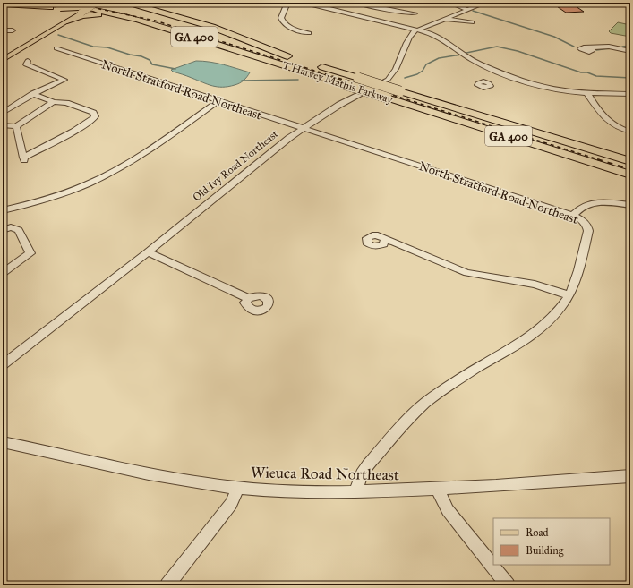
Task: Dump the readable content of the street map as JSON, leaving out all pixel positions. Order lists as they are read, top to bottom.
{
  "streets": {
    "highway": ["GA 400", "T Harvey Mathis Parkway"],
    "street": ["North Stratford Road Northeast", "Old Ivy Road Northeast", "Wieuca Road Northeast"]
  },
  "crossings": [
    ["North Stratford Road Northeast", "Old Ivy Road Northeast"],
    ["North Stratford Road Northeast", "Wieuca Road Northeast"]
  ],
  "legend": ["Road", "Building"]
}
